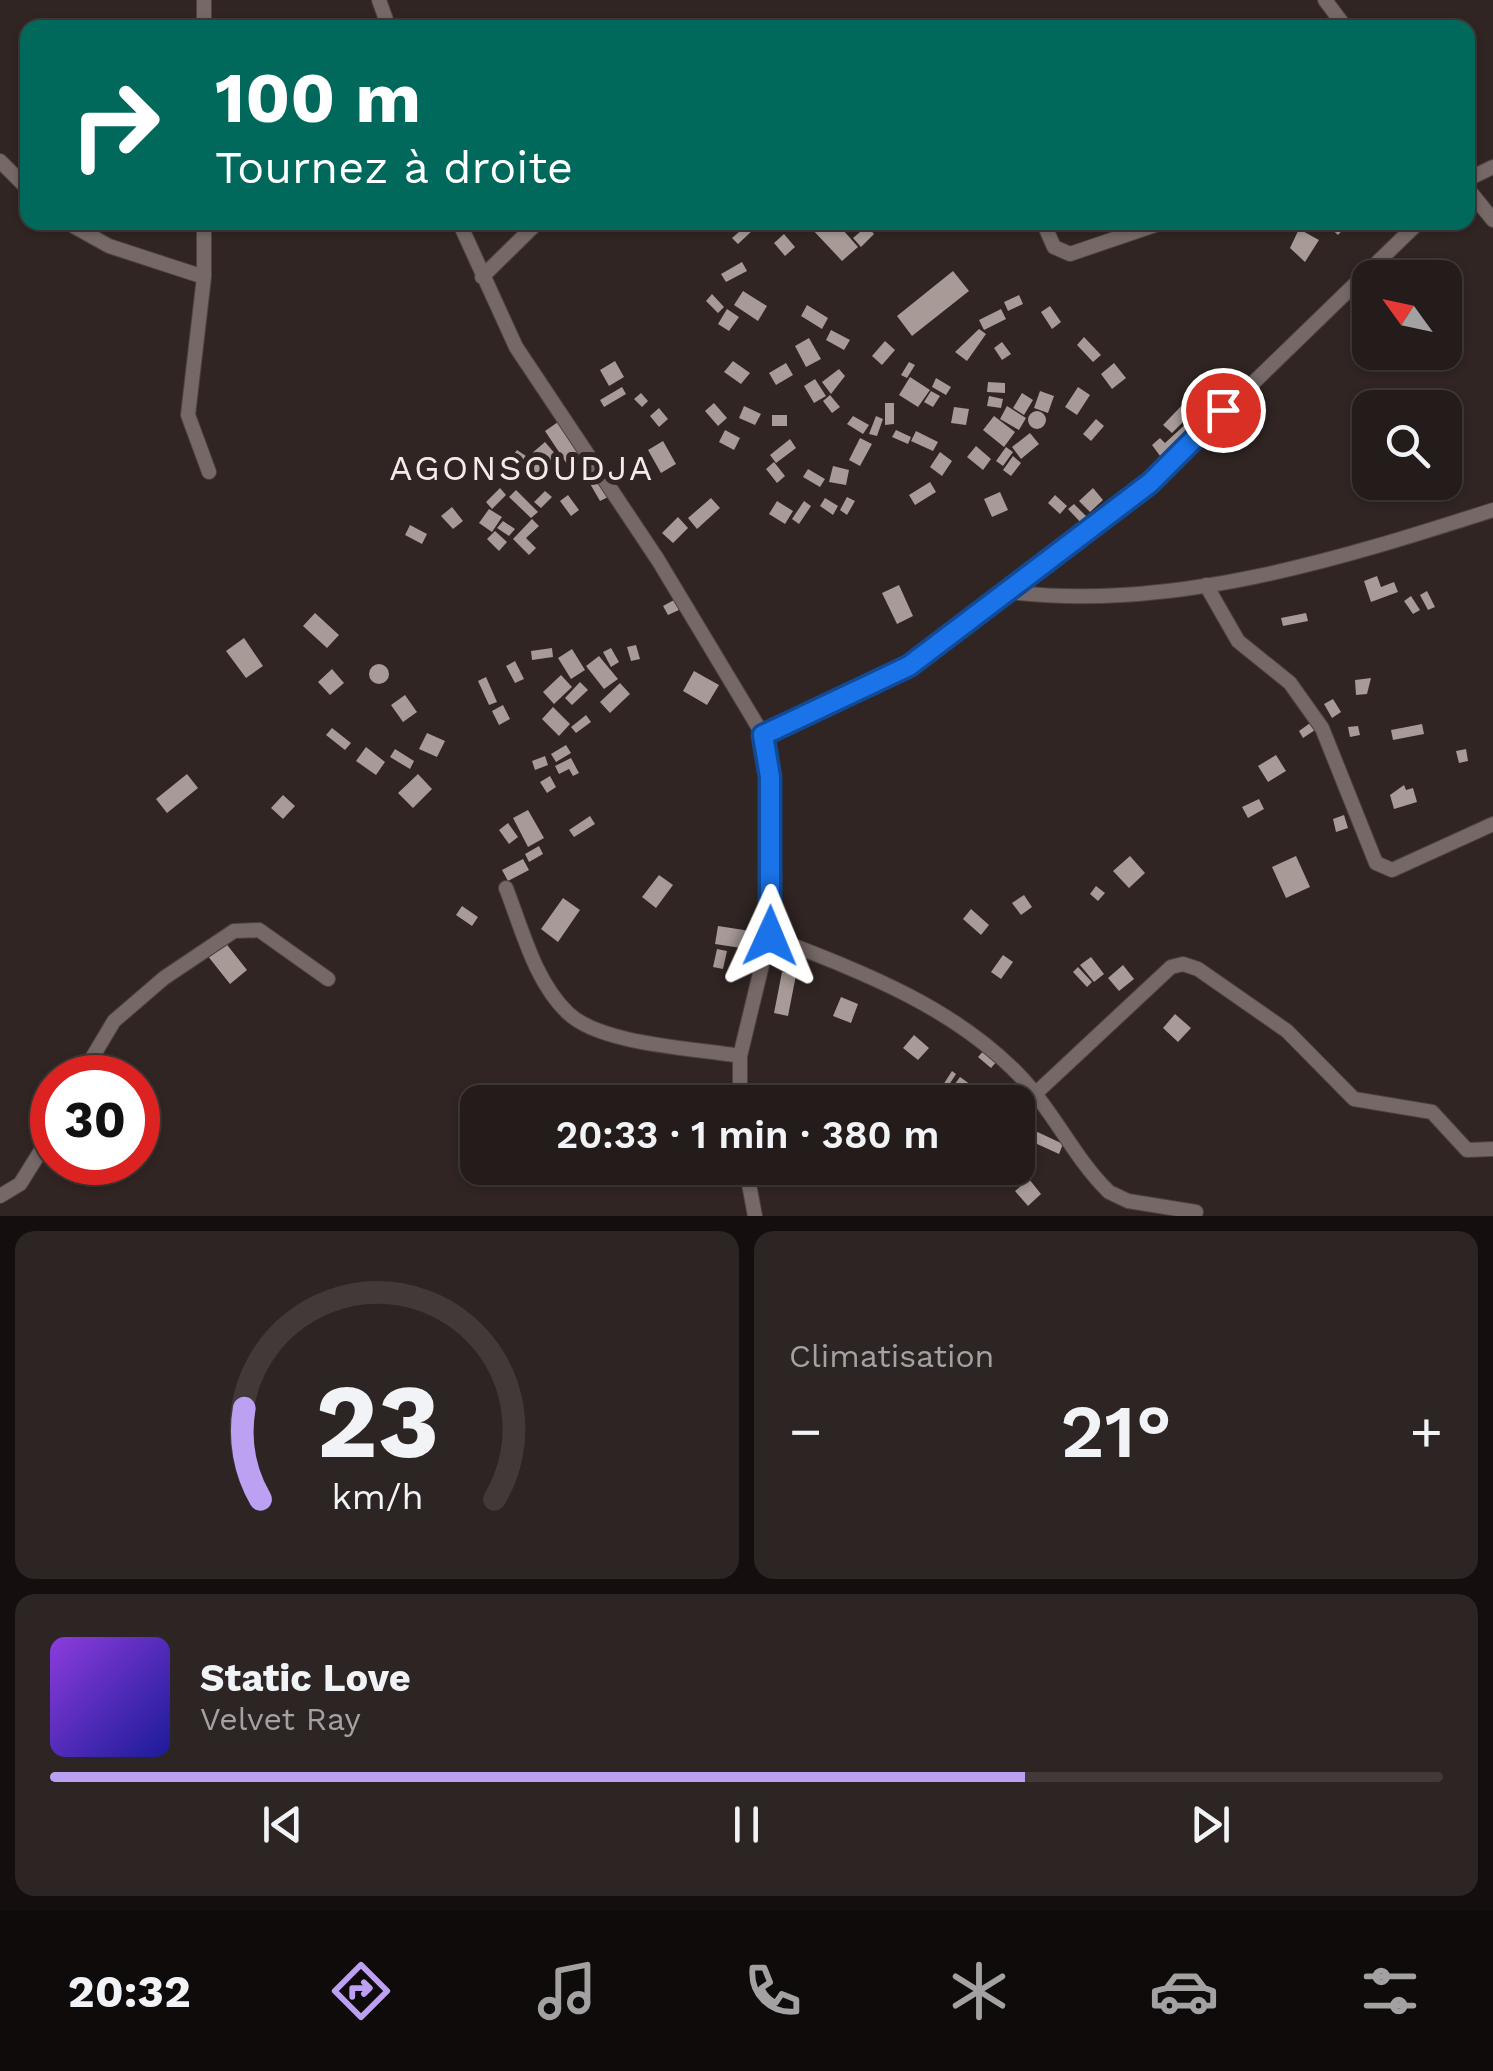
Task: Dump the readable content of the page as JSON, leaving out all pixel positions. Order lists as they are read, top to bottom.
{
  "districts": ["AGONSOUDJA"],
  "north": "top left",
  "page": {
    "turn": ["100 m", "Tournez à droite"],
    "limit": "30",
    "trip": "20:33 · 1 min · 380 m",
    "tile": "Climatisation",
    "heat": ["−", "21°", "+"],
    "song": ["Static Love", "Velvet Ray"],
    "tabs": "20:32",
    "gauge": ["23", "km/h"]
  }
}
